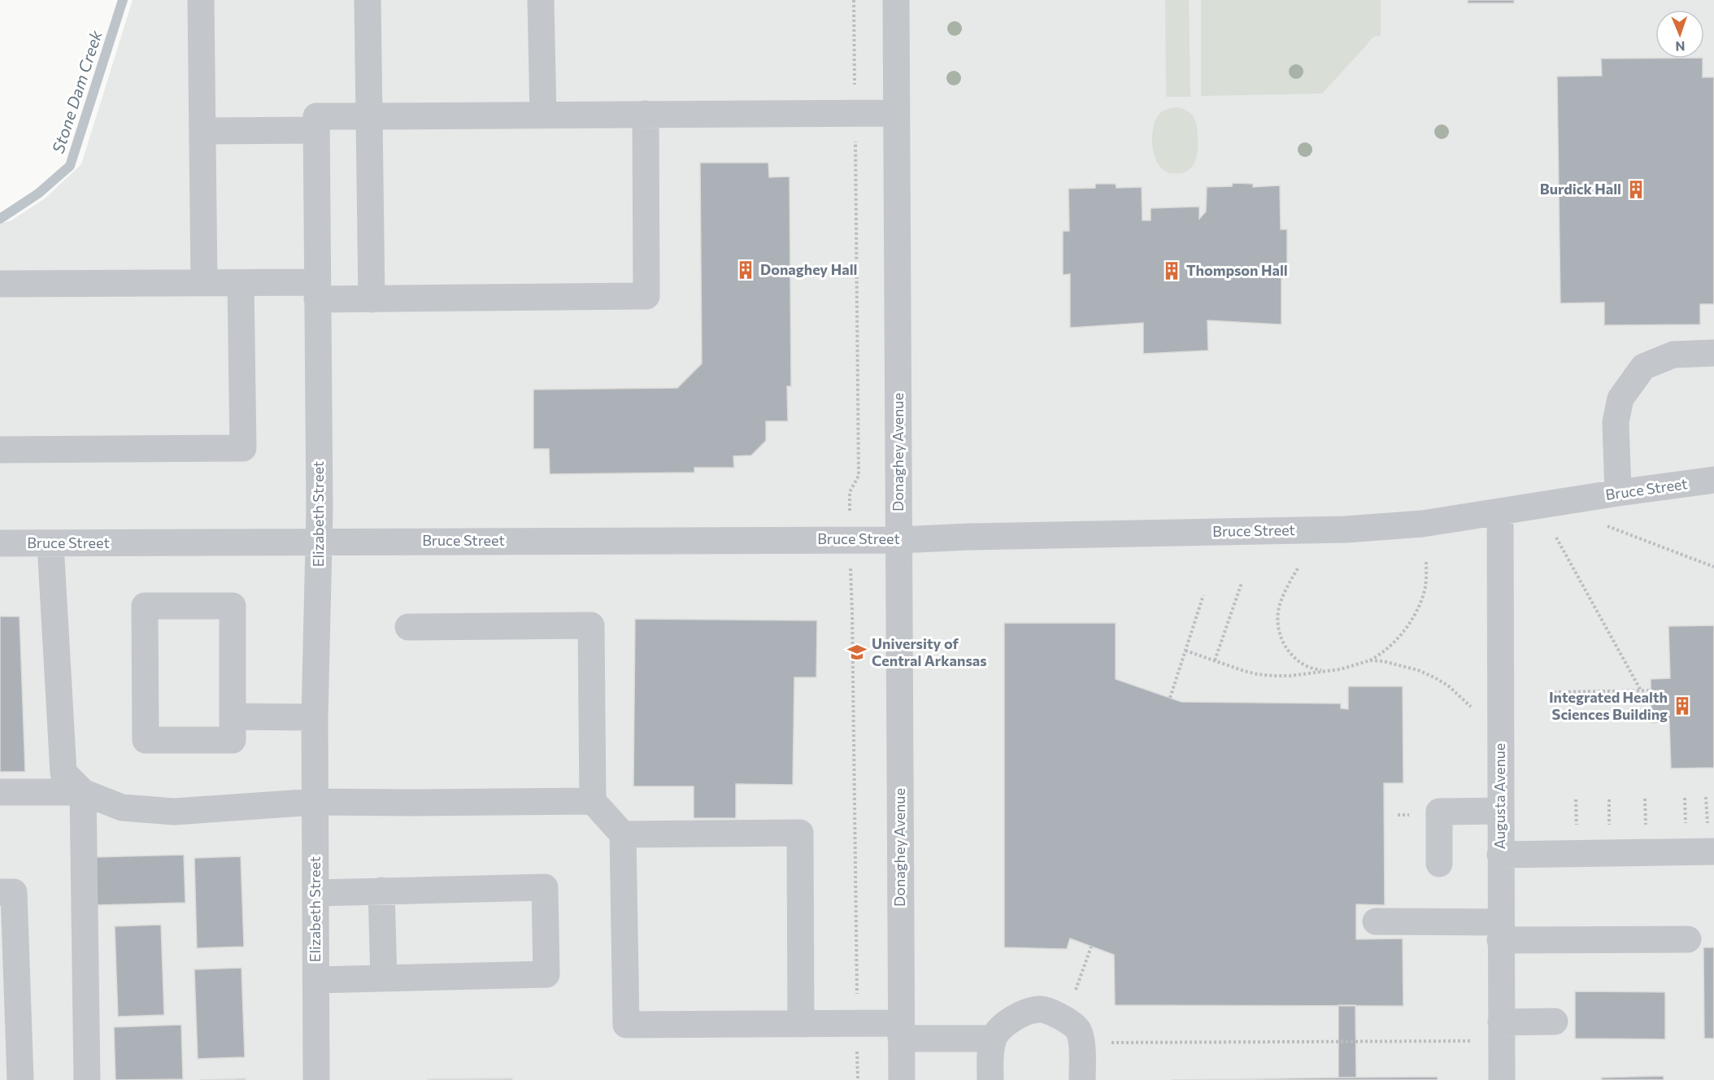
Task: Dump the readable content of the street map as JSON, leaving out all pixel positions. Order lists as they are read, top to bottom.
{
  "streets": {
    "street": [
      "Donaghey Avenue",
      "Bruce Street",
      "Elizabeth Street",
      "Augusta Avenue"
    ]
  },
  "crossings": [
    ["Donaghey Avenue", "Bruce Street"],
    ["Bruce Street", "Elizabeth Street"],
    ["Bruce Street", "Augusta Avenue"]
  ],
  "water": ["Stone Dam Creek"],
  "places": {
    "building": [
      "Burdick Hall",
      "Donaghey Hall",
      "Thompson Hall",
      "Integrated Health Sciences Building"
    ],
    "school or university": ["University of Central Arkansas"]
  },
  "north": "bottom"
}
